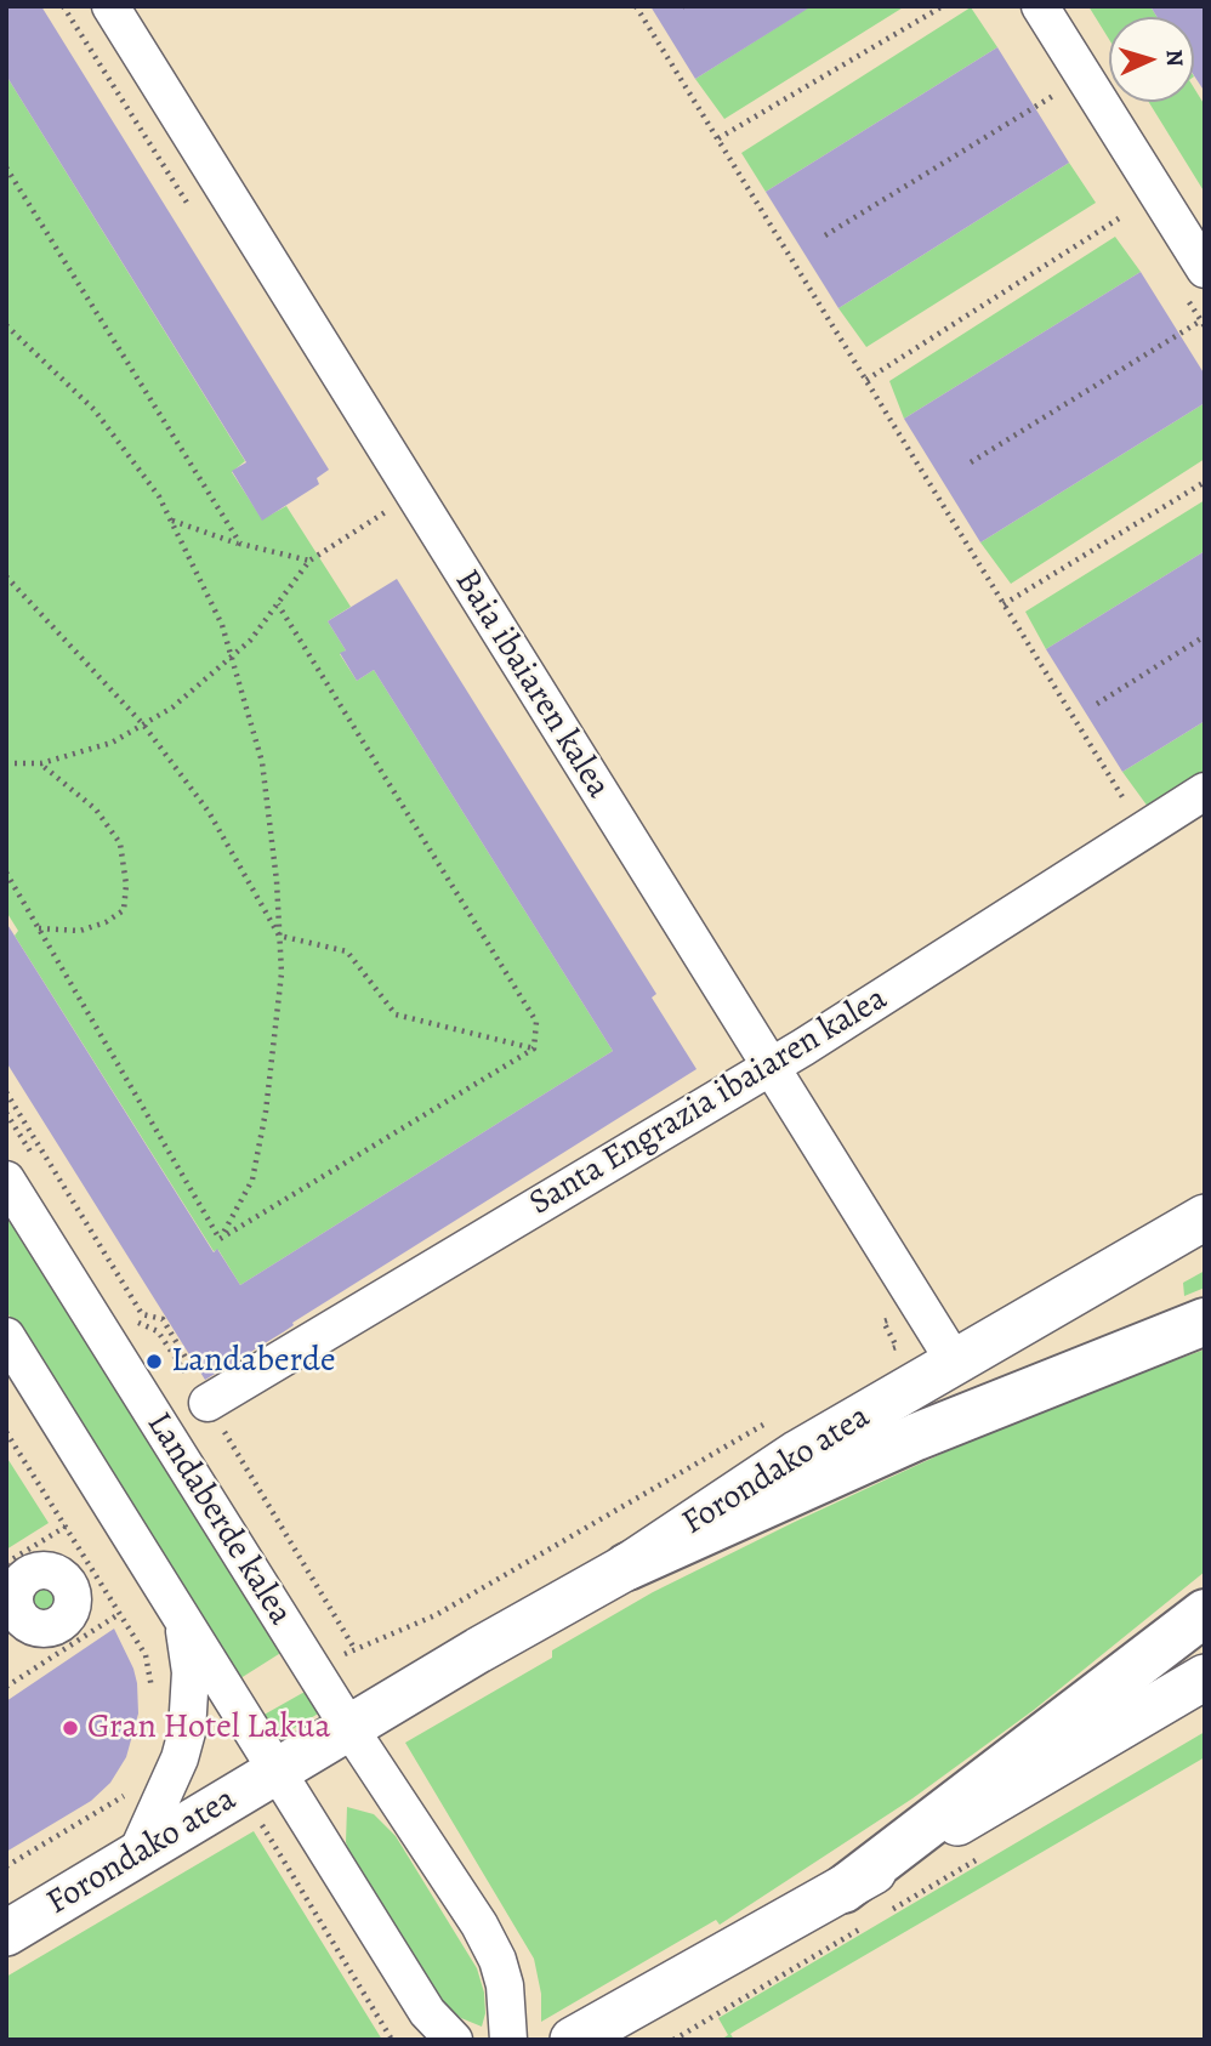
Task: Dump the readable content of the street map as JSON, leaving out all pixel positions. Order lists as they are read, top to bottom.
{
  "streets": {
    "main road": ["Forondako atea"],
    "street": ["Baia ibaiaren kalea", "Santa Engrazia ibaiaren kalea", "Landaberde kalea"]
  },
  "crossings": [
    ["Baia ibaiaren kalea", "Santa Engrazia ibaiaren kalea"],
    ["Baia ibaiaren kalea", "Forondako atea"],
    ["Forondako atea", "Landaberde kalea"]
  ],
  "places": ["Landaberde", "Gran Hotel Lakua"],
  "north": "right"
}
